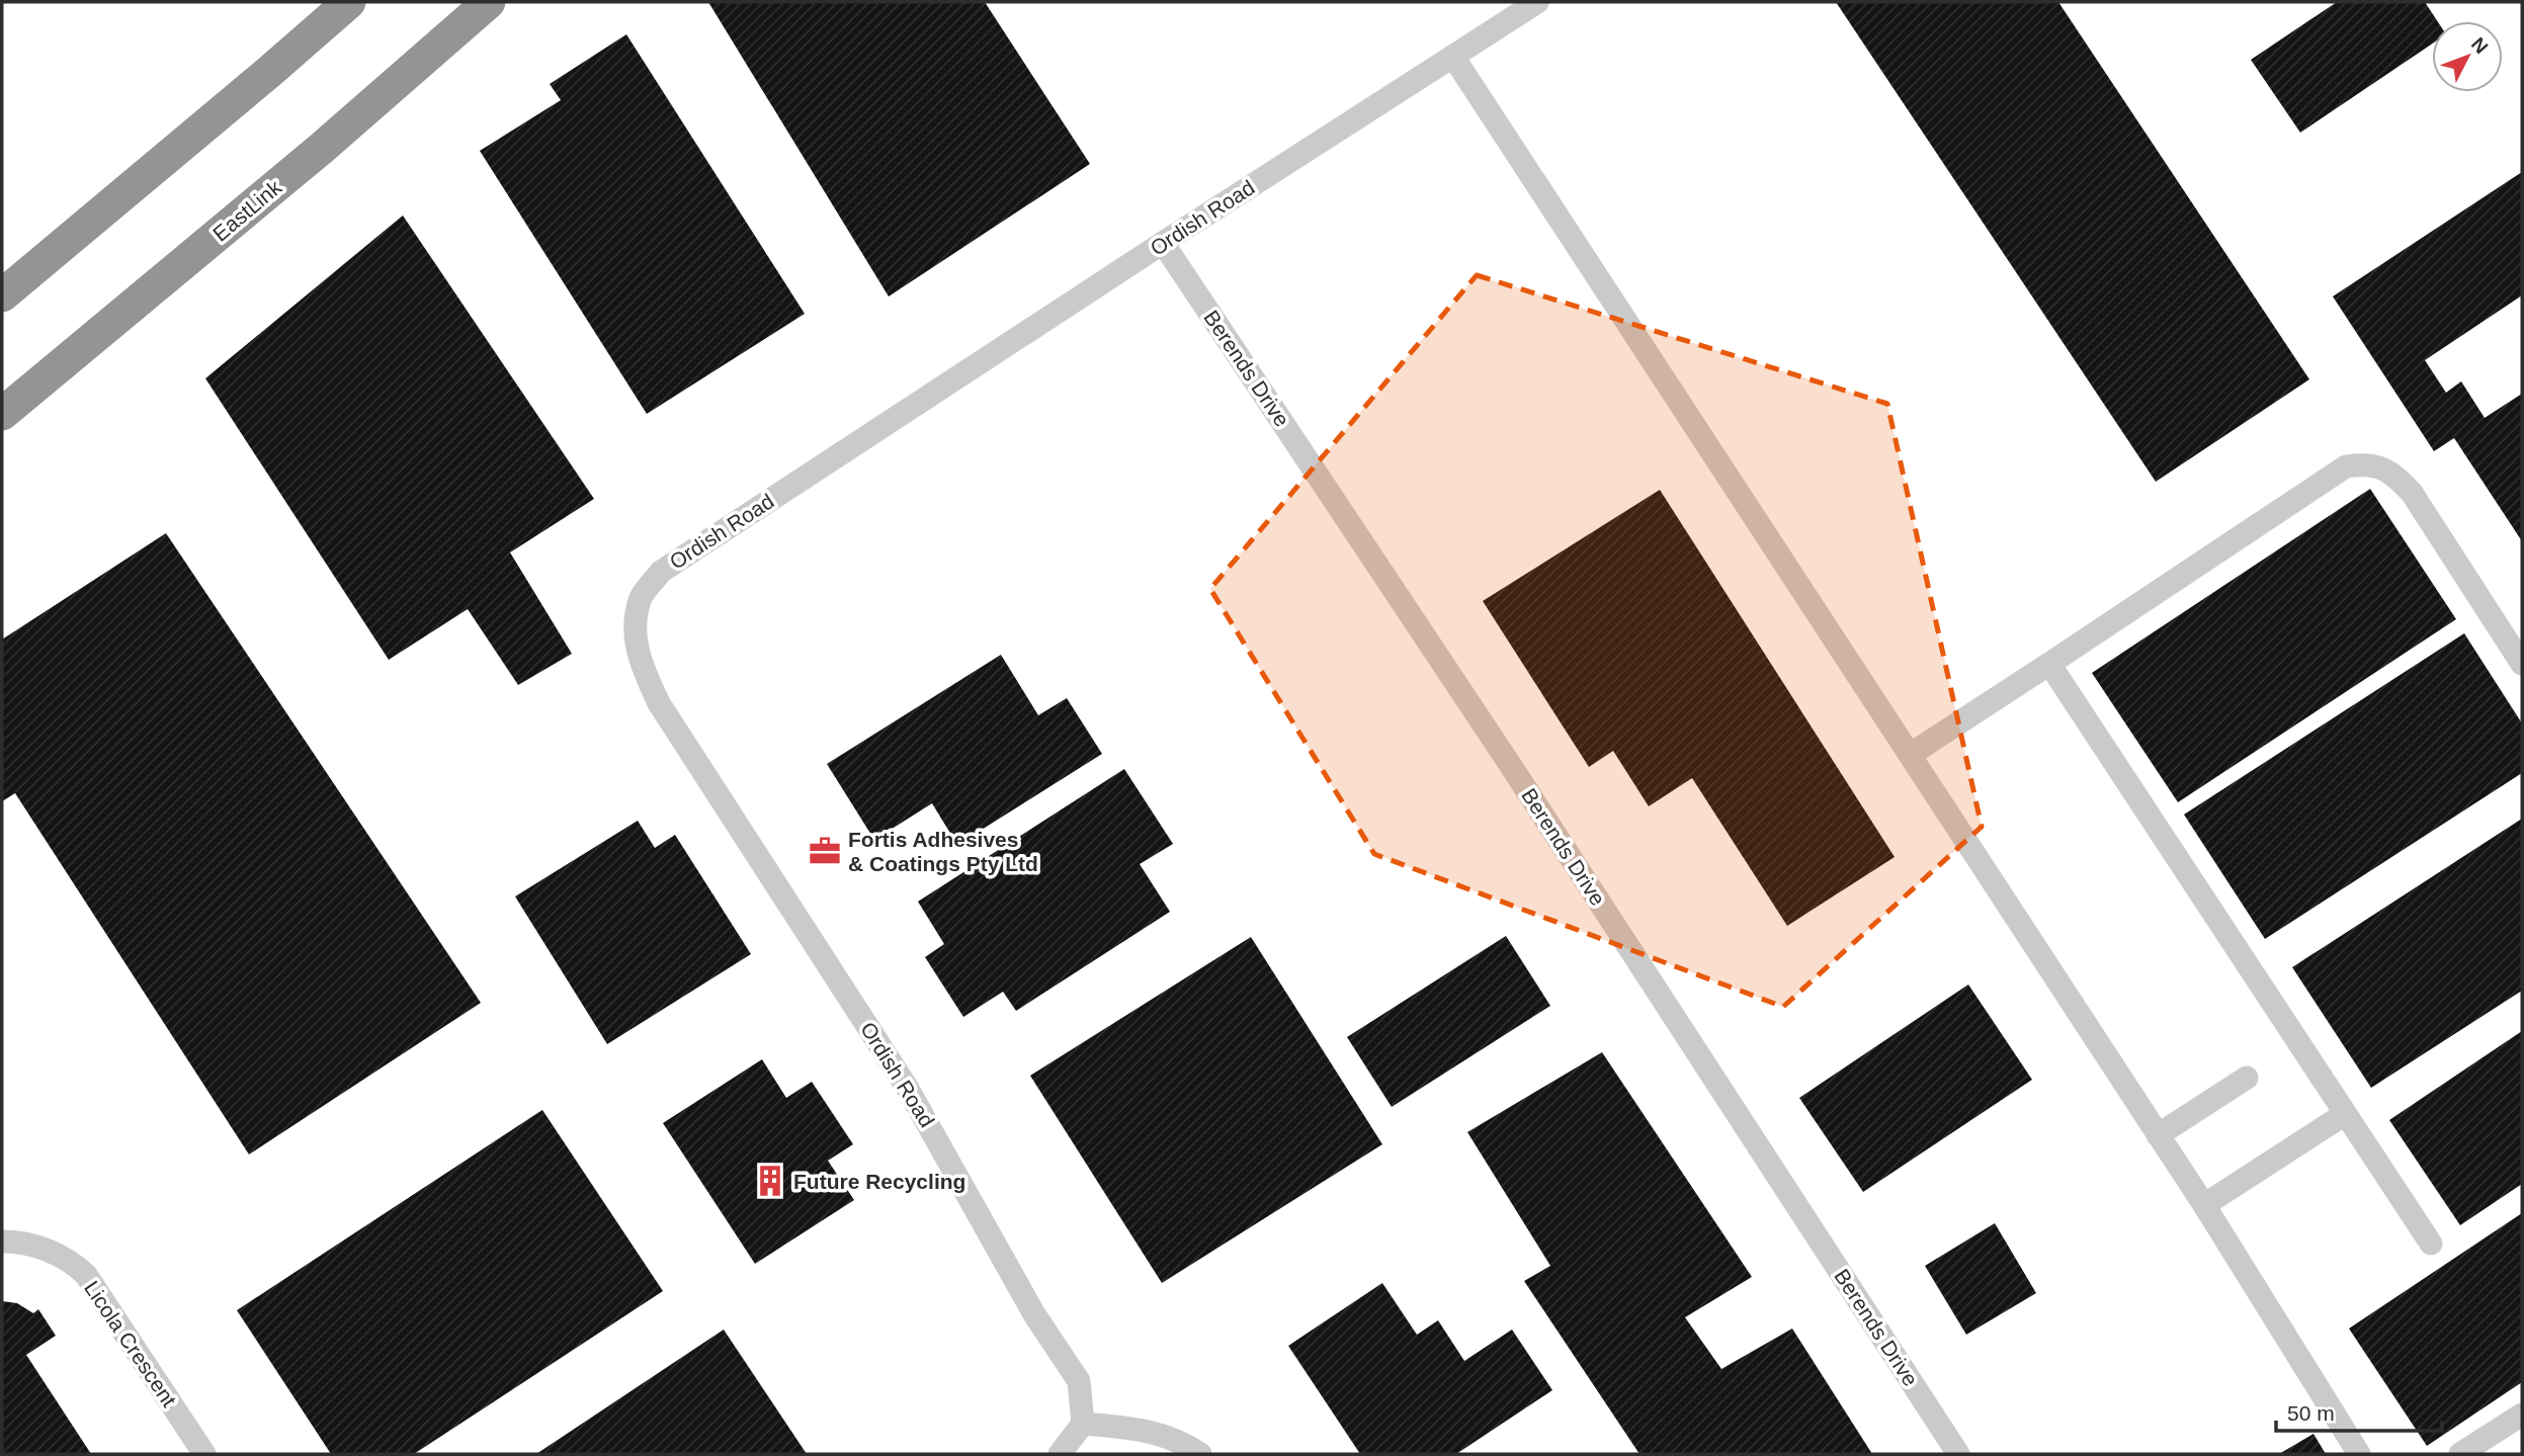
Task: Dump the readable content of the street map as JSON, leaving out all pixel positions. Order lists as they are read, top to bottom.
{
  "streets": {
    "highway": ["EastLink"],
    "street": ["Ordish Road", "Berends Drive", "Licola Crescent"]
  },
  "crossings": [
    ["Ordish Road", "Berends Drive"]
  ],
  "places": {
    "office": ["Fortis Adhesives & Coatings Pty Ltd"],
    "building": ["Future Recycling"]
  },
  "scale_bar": "50 m",
  "north": "top right"
}
